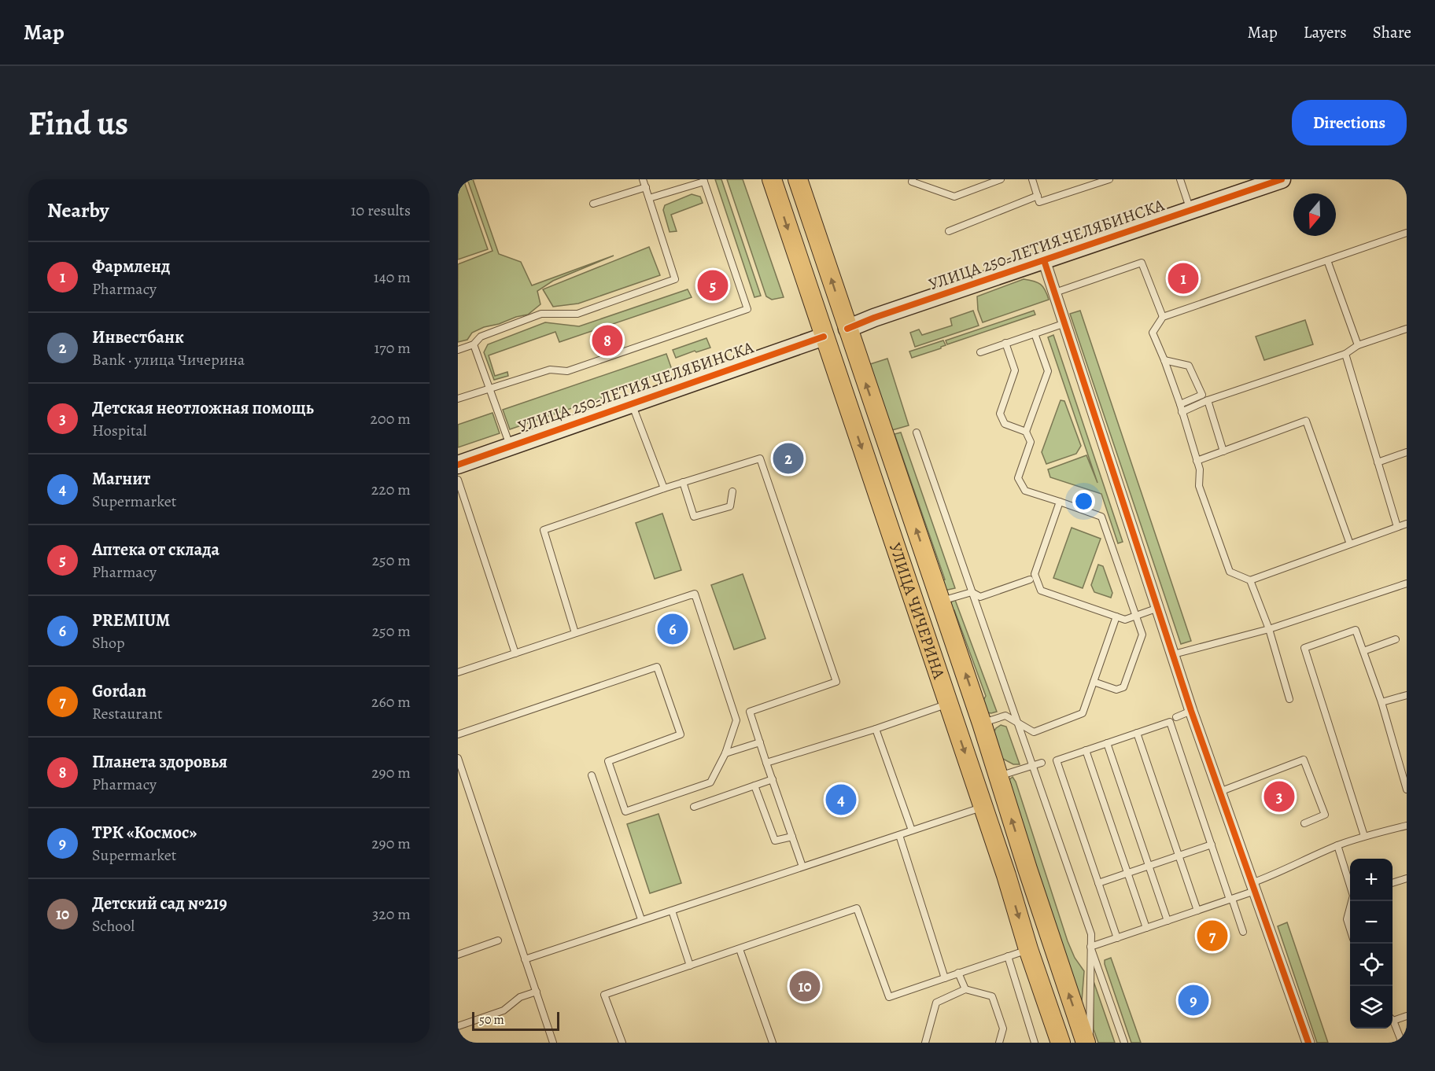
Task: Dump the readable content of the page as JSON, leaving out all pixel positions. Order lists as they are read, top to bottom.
{
  "streets": {
    "main road": ["УЛИЦА 250-ЛЕТИЯ ЧЕЛЯБИНСКА", "УЛИЦА ЧИЧЕРИНА"]
  },
  "crossings": [
    ["УЛИЦА 250-ЛЕТИЯ ЧЕЛЯБИНСКА", "УЛИЦА ЧИЧЕРИНА"]
  ],
  "scale_bar": "50 m",
  "north": "bottom",
  "page": {
    "header": "Map",
    "nav": ["Map", "Layers", "Share"],
    "buttons": "Directions",
    "title": "Find us",
    "heading": ["Nearby", "10 results"],
    "list": [
      {
        "mark": "1",
        "name": "Фармленд",
        "note": "Pharmacy",
        "value": "140 m"
      },
      {
        "mark": "2",
        "name": "Инвестбанк",
        "note": "Bank · улица Чичерина",
        "value": "170 m"
      },
      {
        "mark": "3",
        "name": "Детская неотложная помощь",
        "note": "Hospital",
        "value": "200 m"
      },
      {
        "mark": "4",
        "name": "Магнит",
        "note": "Supermarket",
        "value": "220 m"
      },
      {
        "mark": "5",
        "name": "Аптека от склада",
        "note": "Pharmacy",
        "value": "250 m"
      },
      {
        "mark": "6",
        "name": "PREMIUM",
        "note": "Shop",
        "value": "250 m"
      },
      {
        "mark": "7",
        "name": "Gordan",
        "note": "Restaurant",
        "value": "260 m"
      },
      {
        "mark": "8",
        "name": "Планета здоровья",
        "note": "Pharmacy",
        "value": "290 m"
      },
      {
        "mark": "9",
        "name": "ТРК «Космос»",
        "note": "Supermarket",
        "value": "290 m"
      },
      {
        "mark": "10",
        "name": "Детский сад №219",
        "note": "School",
        "value": "320 m"
      }
    ],
    "pins": [
      "1",
      "5",
      "8",
      "2",
      "6",
      "3",
      "4",
      "7",
      "10",
      "9"
    ],
    "map_buttons": ["+", "−"],
    "scale": "50 m"
  }
}
